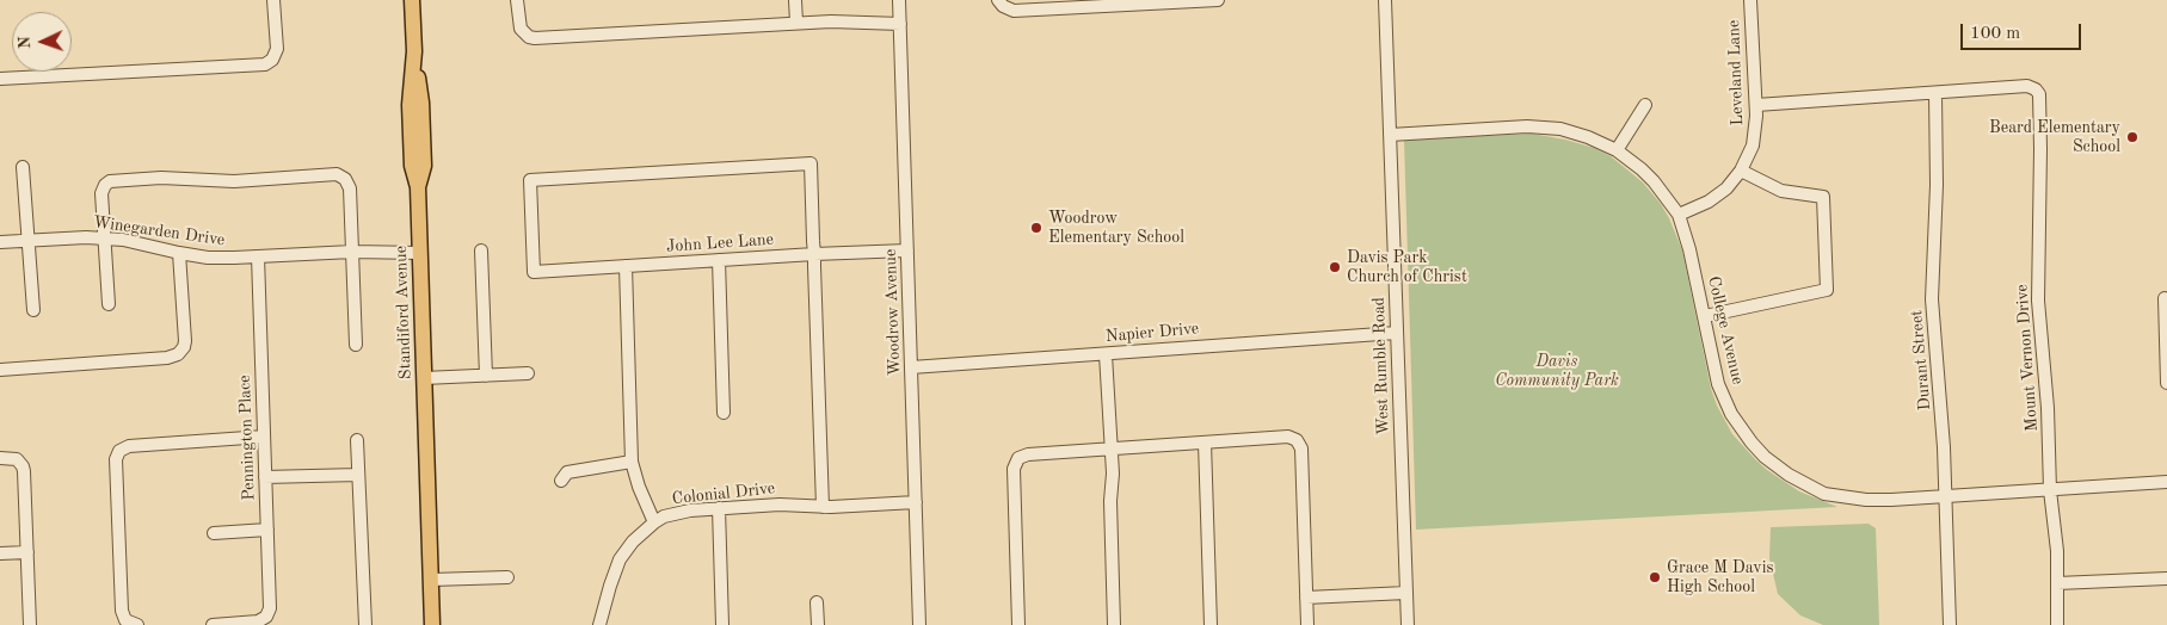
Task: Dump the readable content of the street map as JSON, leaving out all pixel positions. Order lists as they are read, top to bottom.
{
  "streets": {
    "main road": ["Standiford Avenue"],
    "street": [
      "Leveland Lane",
      "Winegarden Drive",
      "John Lee Lane",
      "Woodrow Avenue",
      "College Avenue",
      "Napier Drive",
      "Mount Vernon Drive",
      "Durant Street",
      "West Rumble Road",
      "Pennington Place",
      "Colonial Drive"
    ]
  },
  "crossings": [
    ["Leveland Lane", "College Avenue"],
    ["Winegarden Drive", "Standiford Avenue"],
    ["Winegarden Drive", "Pennington Place"],
    ["John Lee Lane", "Woodrow Avenue"],
    ["Woodrow Avenue", "Napier Drive"],
    ["Woodrow Avenue", "Colonial Drive"],
    ["College Avenue", "Mount Vernon Drive"],
    ["College Avenue", "Durant Street"],
    ["College Avenue", "West Rumble Road"],
    ["Napier Drive", "West Rumble Road"],
    ["Mount Vernon Drive", "Durant Street"]
  ],
  "parks": ["Davis Community Park"],
  "places": [
    "Beard Elementary School",
    "Woodrow Elementary School",
    "Davis Park Church of Christ",
    "Grace M Davis High School"
  ],
  "scale_bar": "100 m",
  "north": "left"
}
